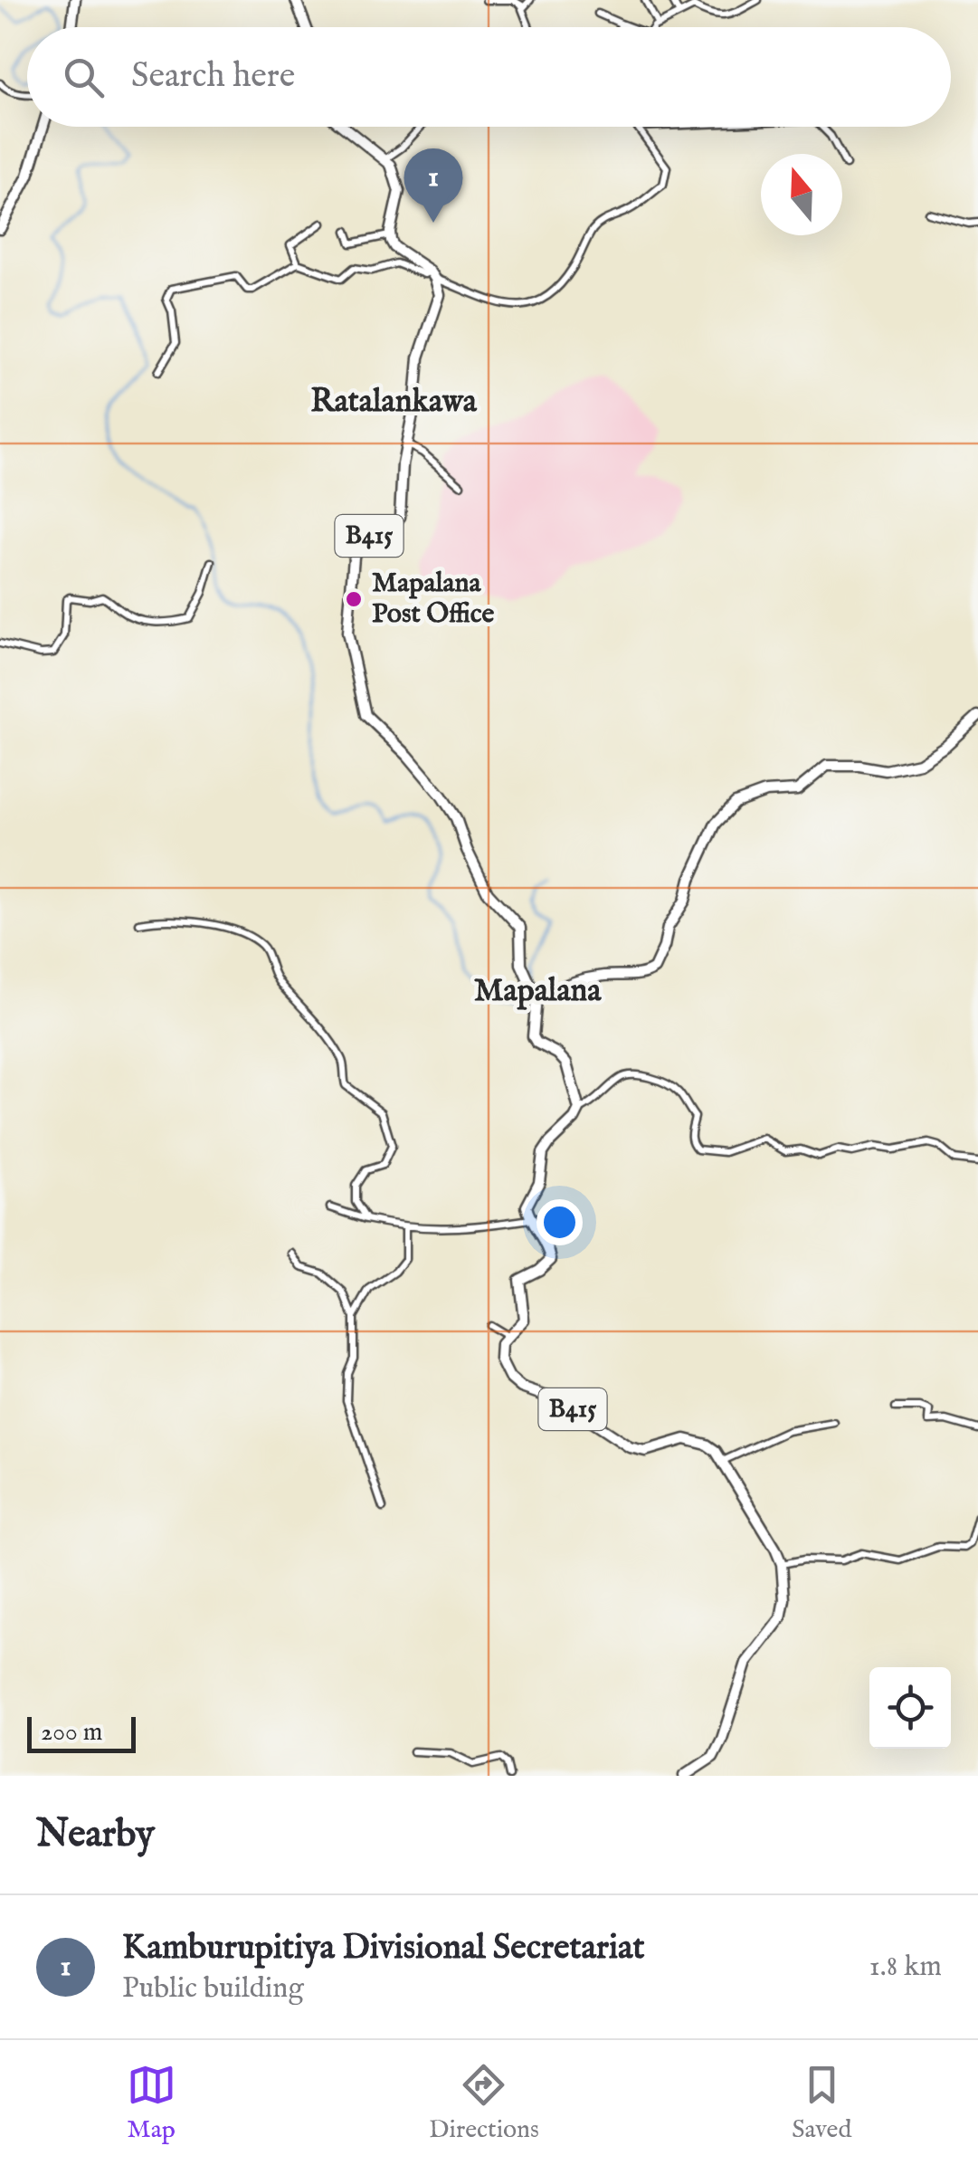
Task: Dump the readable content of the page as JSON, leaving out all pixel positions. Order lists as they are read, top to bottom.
{
  "streets": {
    "main road": ["B415"]
  },
  "districts": ["Ratalankawa", "Mapalana"],
  "places": ["Mapalana Post Office"],
  "scale_bar": "200 m",
  "north": "top",
  "page": {
    "search": "Search here",
    "pins": "1",
    "scale": "200 m",
    "heading": "Nearby",
    "list": [
      {
        "mark": "1",
        "name": "Kamburupitiya Divisional Secretariat",
        "note": "Public building",
        "value": "1.8 km"
      }
    ],
    "nav": ["Map", "Directions", "Saved"]
  }
}
